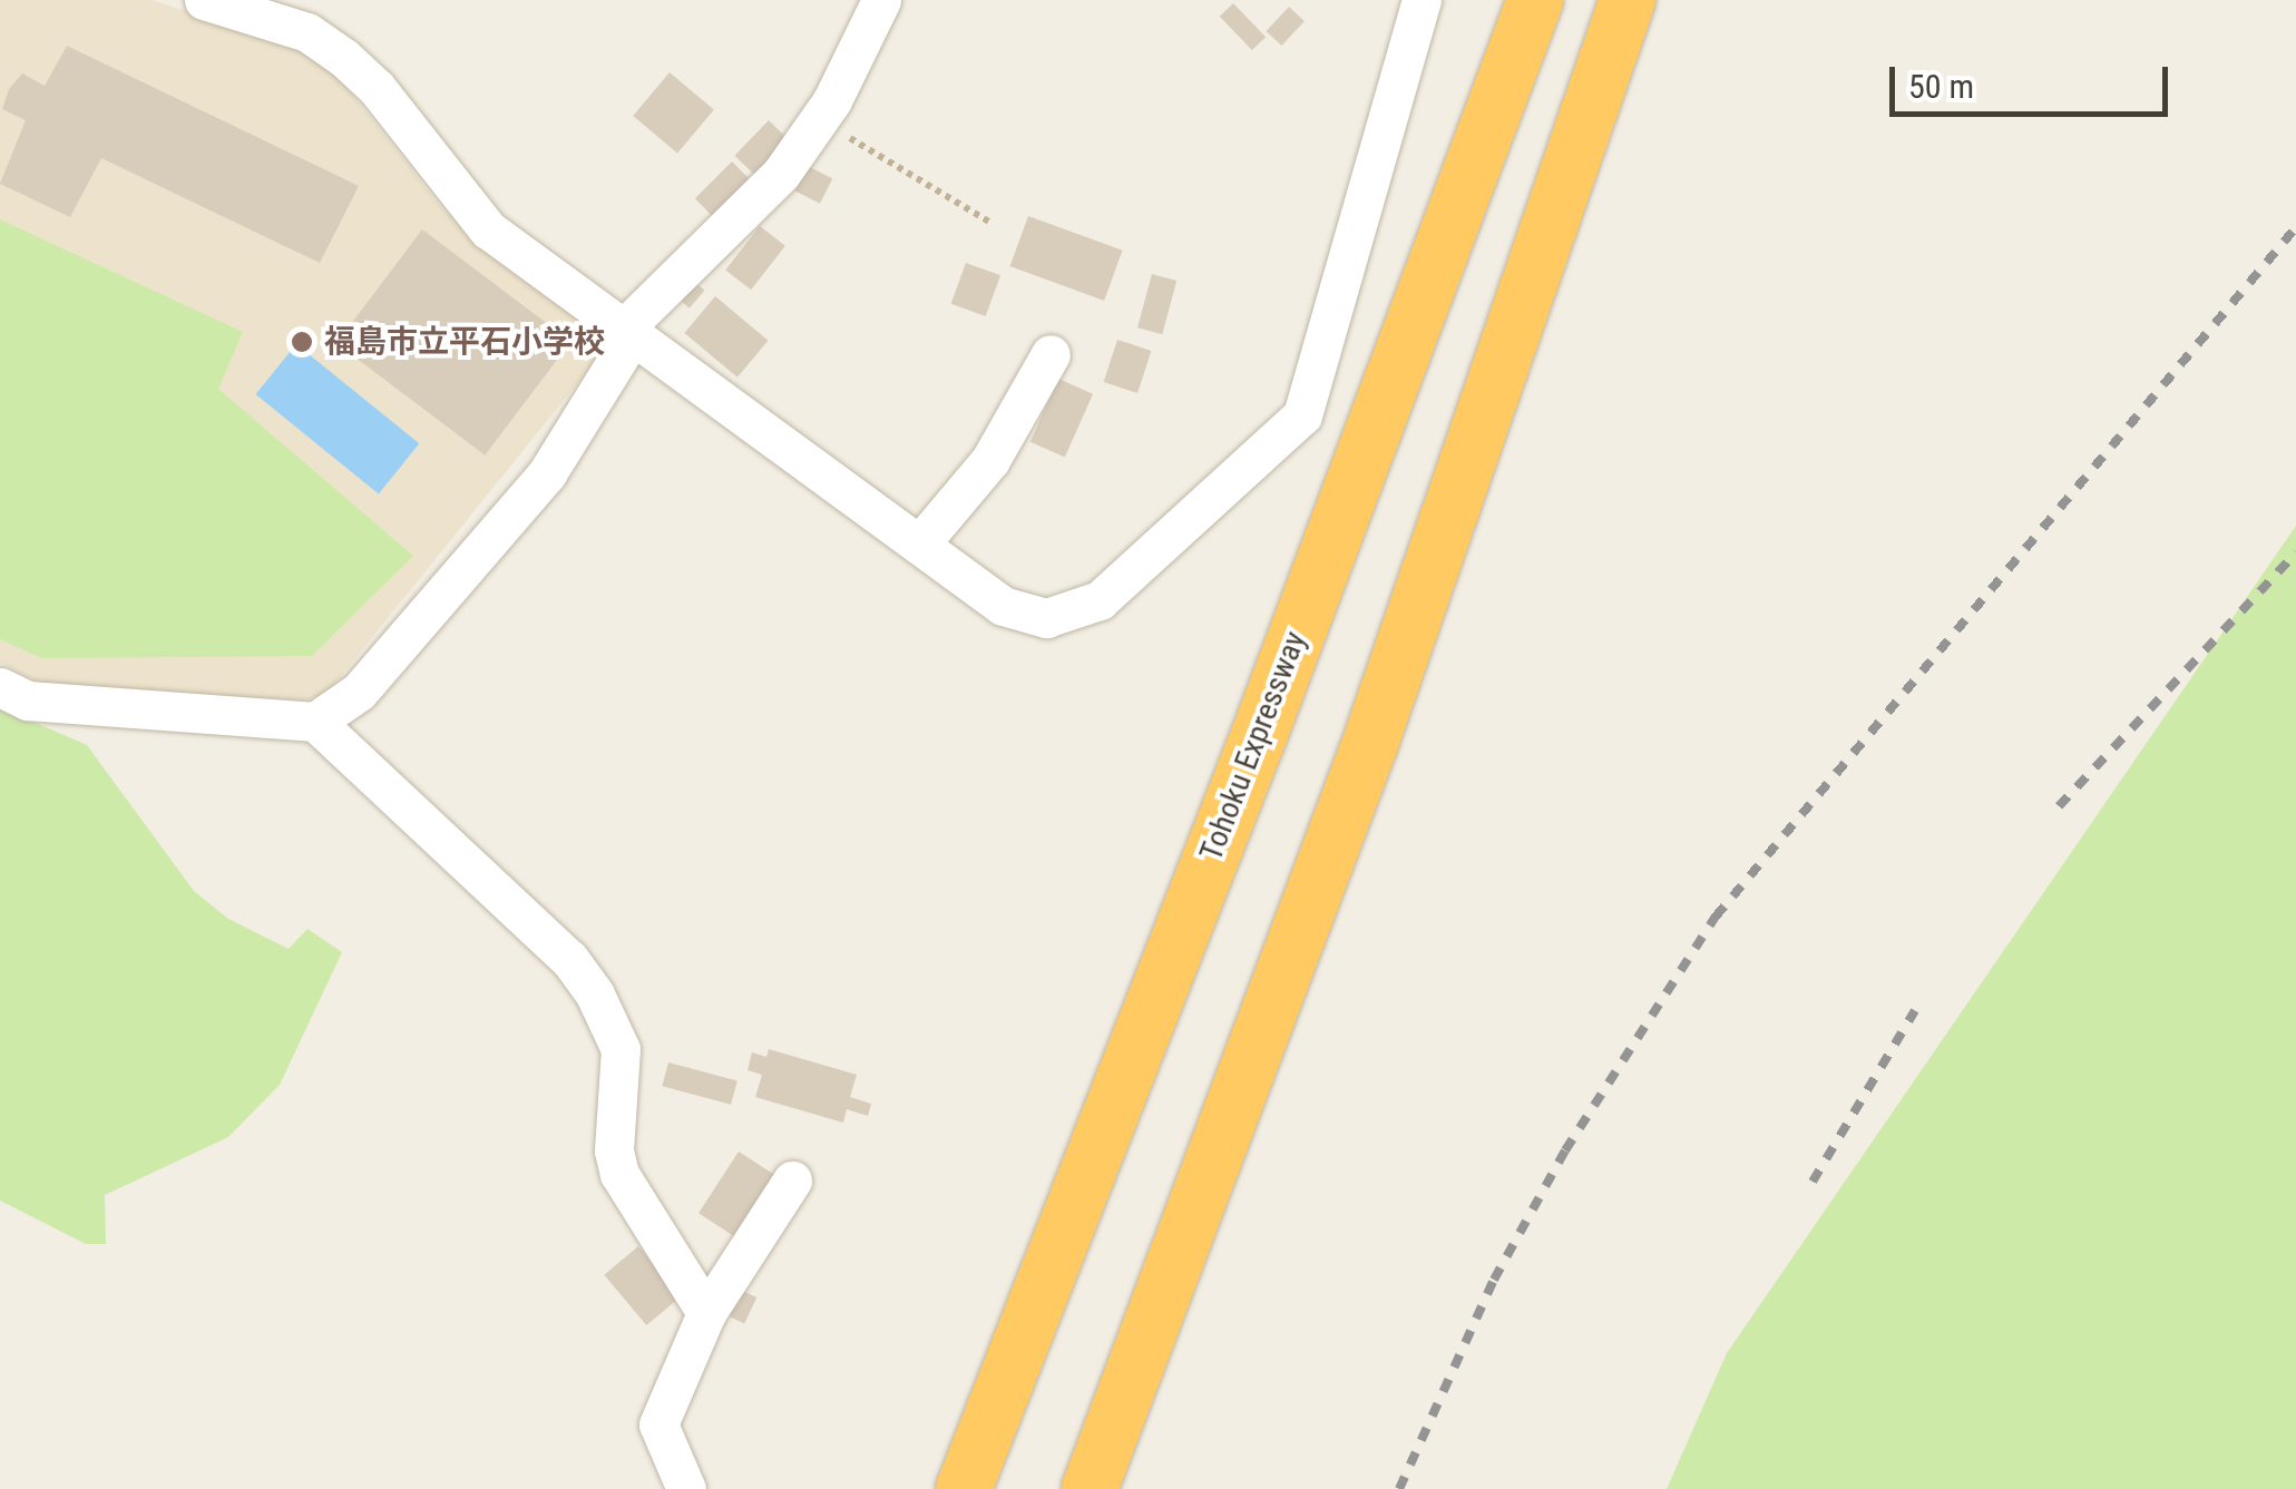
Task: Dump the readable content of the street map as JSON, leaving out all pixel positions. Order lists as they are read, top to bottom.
{
  "streets": {
    "highway": ["Tohoku Expressway"]
  },
  "places": ["福島市立平石小学校"],
  "scale_bar": "50 m"
}
